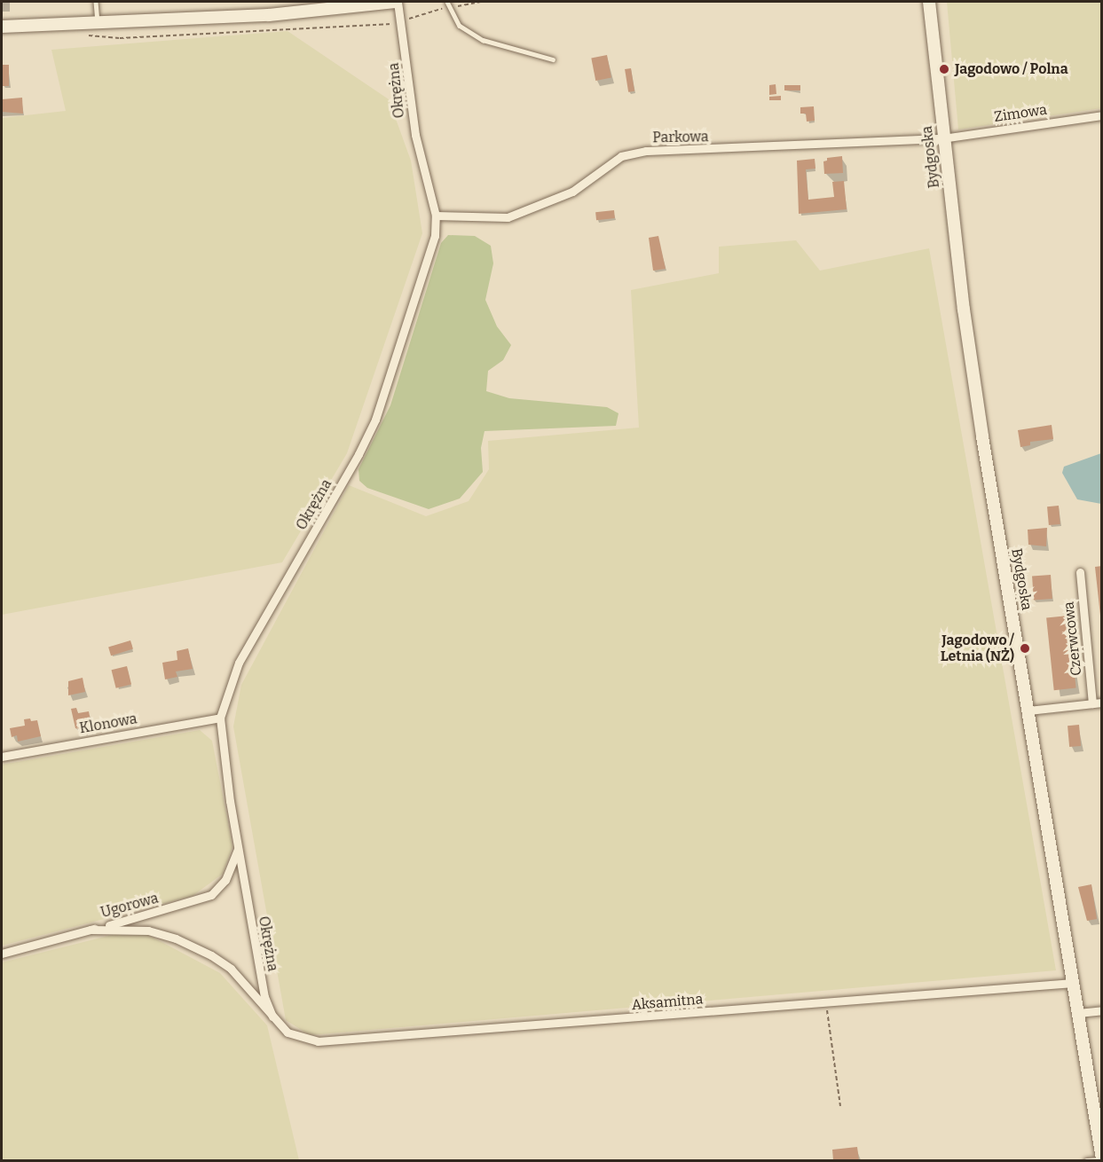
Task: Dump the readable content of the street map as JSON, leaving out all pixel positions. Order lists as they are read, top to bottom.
{
  "streets": {
    "street": [
      "Okrężna",
      "Zimowa",
      "Parkowa",
      "Bydgoska",
      "Czerwcowa",
      "Klonowa",
      "Ugorowa",
      "Aksamitna"
    ]
  },
  "crossings": [
    ["Okrężna", "Parkowa"],
    ["Okrężna", "Klonowa"],
    ["Okrężna", "Ugorowa"],
    ["Okrężna", "Aksamitna"],
    ["Zimowa", "Parkowa"],
    ["Zimowa", "Bydgoska"],
    ["Parkowa", "Bydgoska"],
    ["Bydgoska", "Aksamitna"],
    ["Ugorowa", "Aksamitna"]
  ],
  "places": ["Jagodowo / Polna", "Jagodowo / Letnia (NŻ)"]
}
